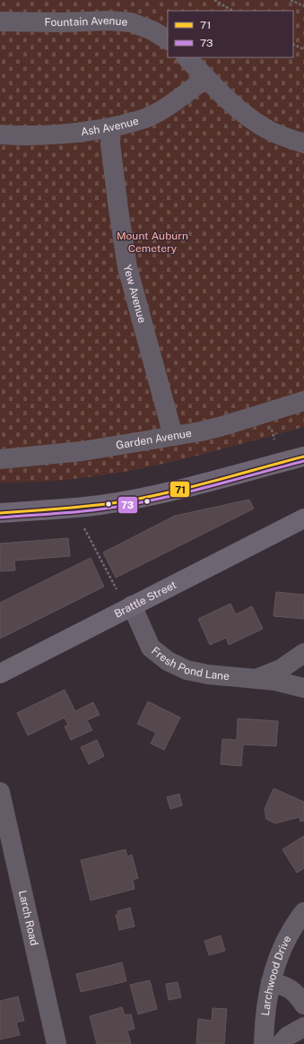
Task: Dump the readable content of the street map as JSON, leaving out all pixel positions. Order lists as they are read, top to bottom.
{
  "streets": {
    "main road": ["Brattle Street"],
    "street": [
      "Fountain Avenue",
      "Ash Avenue",
      "Yew Avenue",
      "Garden Avenue",
      "Fresh Pond Lane",
      "Larch Road",
      "Larchwood Drive"
    ]
  },
  "crossings": [
    ["Ash Avenue", "Yew Avenue"],
    ["Yew Avenue", "Garden Avenue"],
    ["Brattle Street", "Fresh Pond Lane"]
  ],
  "parks": ["Mount Auburn Cemetery"],
  "lines": ["transit line 71", "transit line 73"],
  "legend": ["71", "73"]
}
